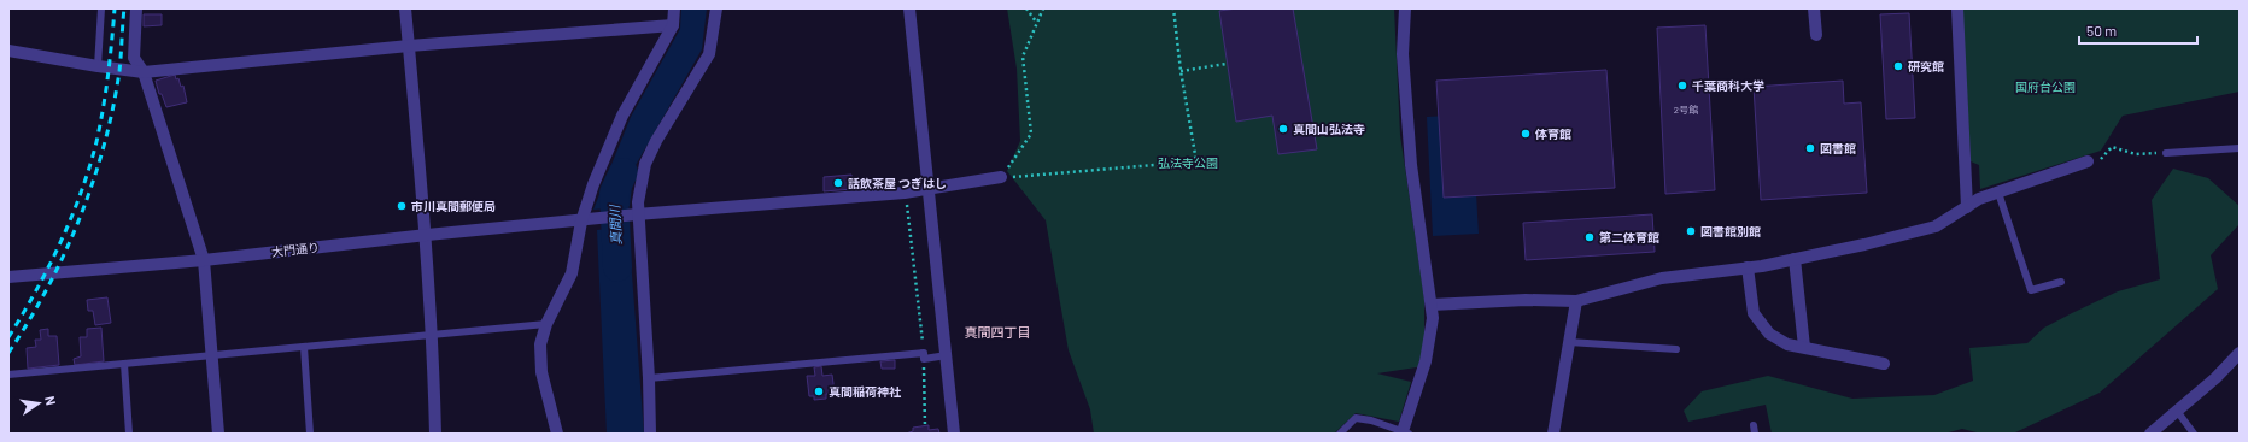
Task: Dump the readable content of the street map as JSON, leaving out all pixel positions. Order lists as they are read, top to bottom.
{
  "streets": {
    "street": ["大門通り"]
  },
  "districts": ["真間四丁目"],
  "water": ["真間川"],
  "parks": ["国府台公園", "弘法寺公園"],
  "places": [
    "研究館",
    "千葉商科大学",
    "真間山弘法寺",
    "体育館",
    "図書館",
    "話飲茶屋 つぎはし",
    "市川真間郵便局",
    "図書館別館",
    "第二体育館",
    "真間稲荷神社"
  ],
  "house_numbers": ["2号館"],
  "scale_bar": "50 m",
  "north": "right"
}
